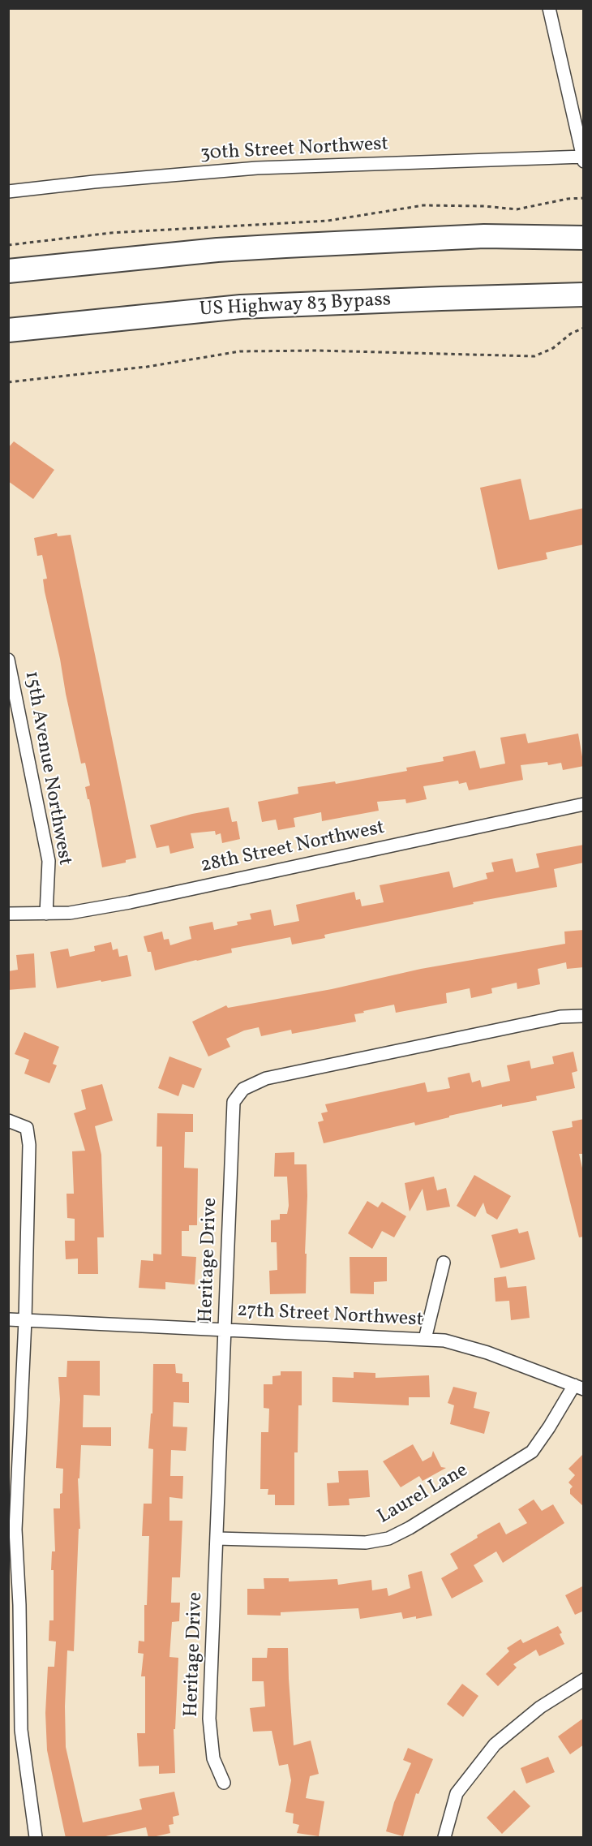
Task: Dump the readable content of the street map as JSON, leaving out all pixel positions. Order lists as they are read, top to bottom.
{
  "streets": {
    "highway": ["US Highway 83 Bypass"],
    "street": [
      "30th Street Northwest",
      "15th Avenue Northwest",
      "28th Street Northwest",
      "Heritage Drive",
      "27th Street Northwest",
      "Laurel Lane"
    ]
  },
  "crossings": [
    ["15th Avenue Northwest", "28th Street Northwest"],
    ["Heritage Drive", "27th Street Northwest"],
    ["Heritage Drive", "Laurel Lane"],
    ["27th Street Northwest", "Laurel Lane"]
  ]
}
